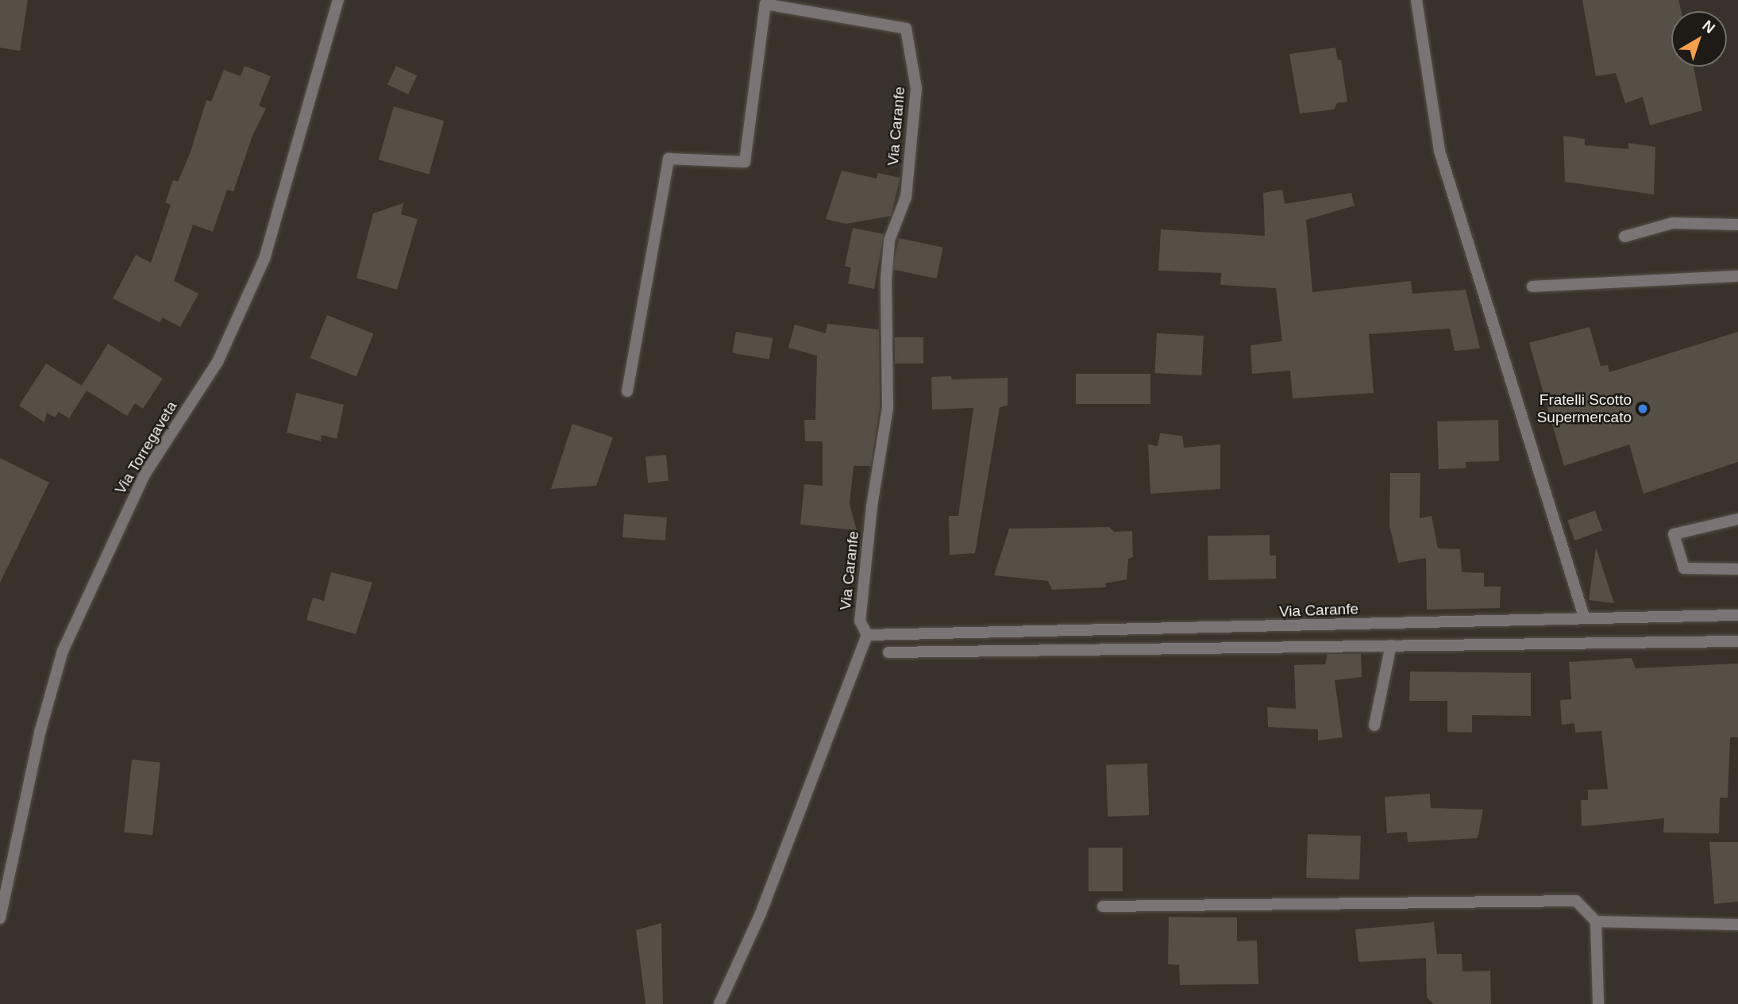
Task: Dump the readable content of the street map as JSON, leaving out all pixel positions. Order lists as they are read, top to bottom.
{
  "streets": {
    "street": ["Via Caranfe", "Via Torregaveta"]
  },
  "places": ["Fratelli Scotto Supermercato"],
  "north": "top right"
}
